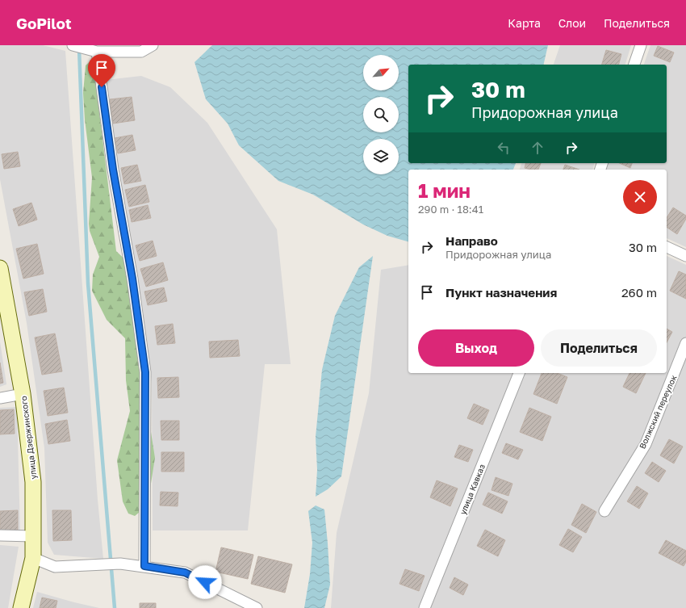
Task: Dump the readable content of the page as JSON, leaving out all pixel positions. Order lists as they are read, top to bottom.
{
  "streets": {
    "main road": ["улица Дзержинского"],
    "street": ["Волжский переулок", "улица Кавказ"]
  },
  "north": "top right",
  "page": {
    "header": "GoPilot",
    "nav": ["Карта", "Слои", "Поделиться"],
    "turn": ["30 m", "Придорожная улица"],
    "heading": ["1 мин", "290 m · 18:41"],
    "list": [
      {
        "name": "Направо",
        "note": "Придорожная улица",
        "value": "30 m"
      },
      {
        "name": "Пункт назначения",
        "value": "260 m"
      }
    ],
    "buttons": ["Выход", "Поделиться"]
  }
}
